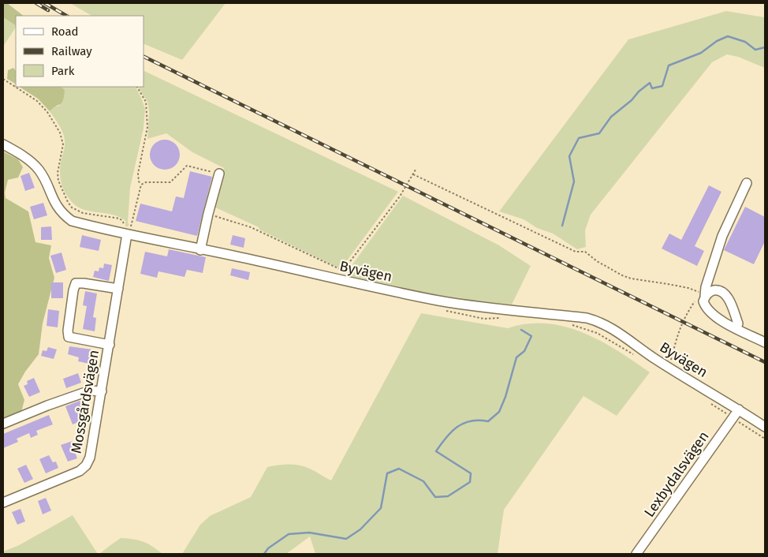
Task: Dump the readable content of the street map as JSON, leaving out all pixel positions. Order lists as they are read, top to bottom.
{
  "streets": {
    "street": ["Byvägen", "Mossgårdsvägen", "Lexbydalsvägen"]
  },
  "crossings": [
    ["Byvägen", "Mossgårdsvägen"],
    ["Byvägen", "Lexbydalsvägen"]
  ],
  "legend": ["Road", "Railway", "Park"]
}
